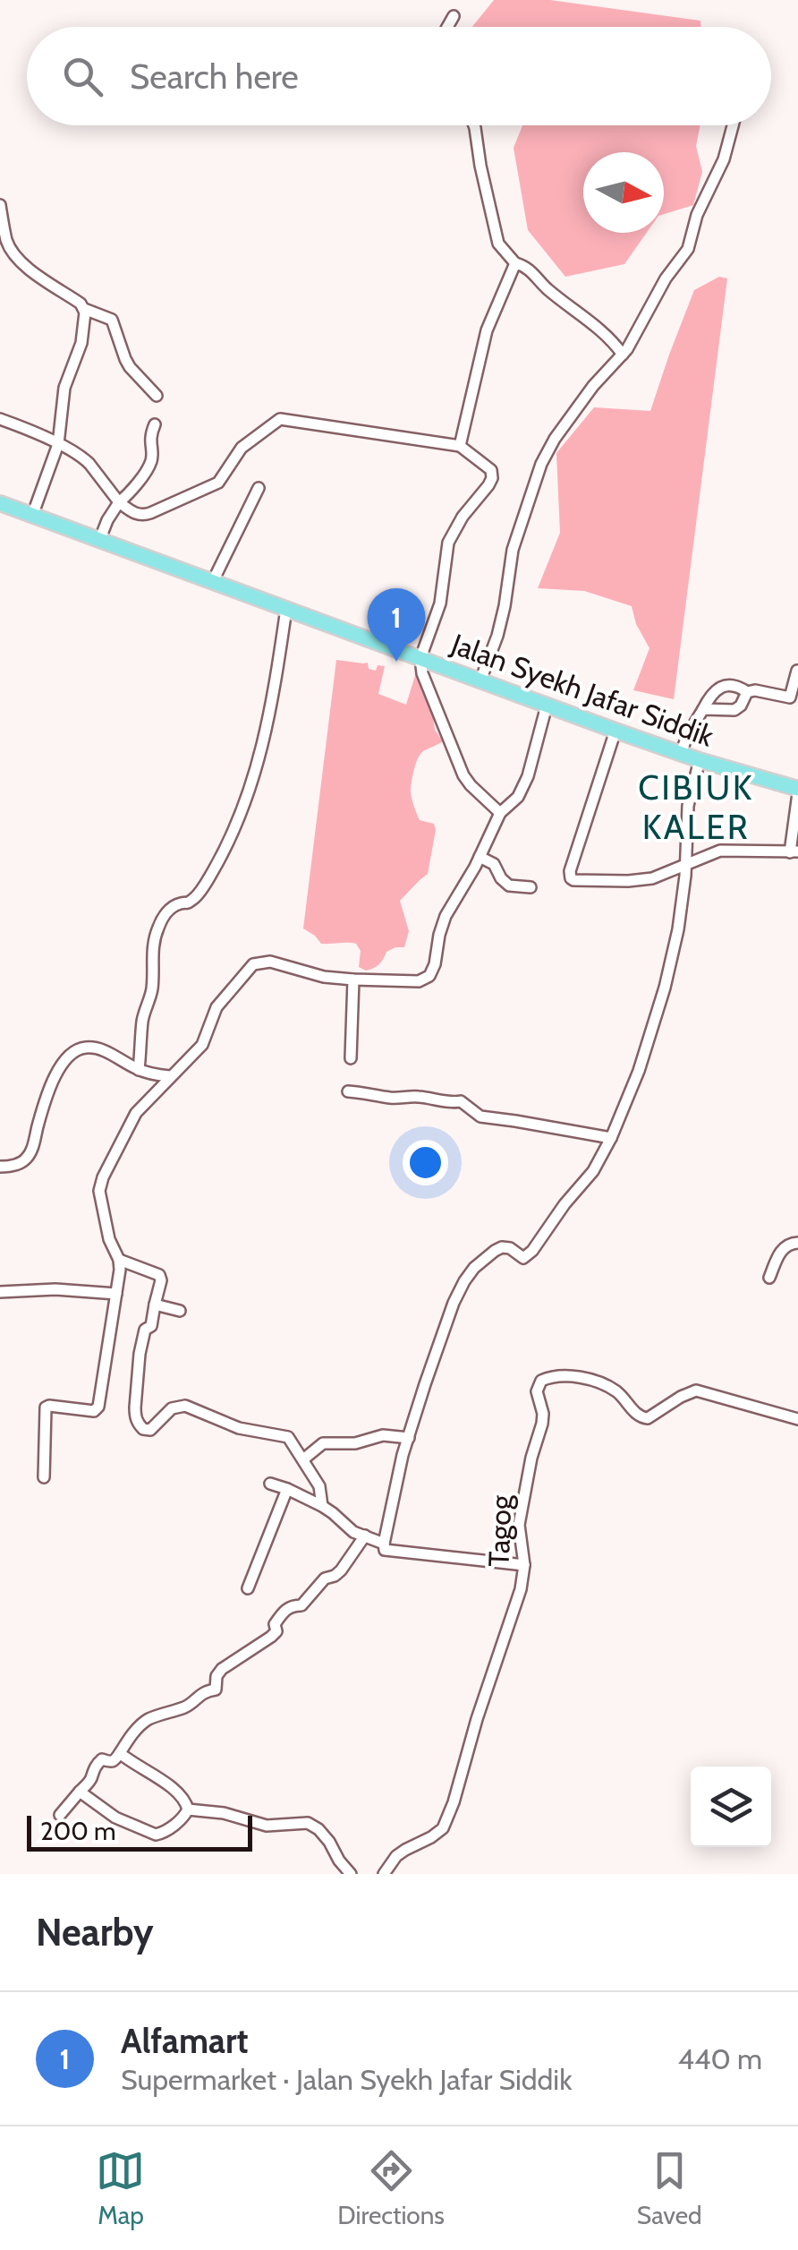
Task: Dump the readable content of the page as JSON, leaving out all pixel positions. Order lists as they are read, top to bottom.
{
  "streets": {
    "main road": ["Jalan Syekh Jafar Siddik"],
    "street": ["Tagog"]
  },
  "districts": ["CIBIUK KALER"],
  "scale_bar": "200 m",
  "north": "right",
  "page": {
    "search": "Search here",
    "pins": "1",
    "scale": "200 m",
    "heading": "Nearby",
    "list": [
      {
        "mark": "1",
        "name": "Alfamart",
        "note": "Supermarket · Jalan Syekh Jafar Siddik",
        "value": "440 m"
      }
    ],
    "nav": ["Map", "Directions", "Saved"]
  }
}
